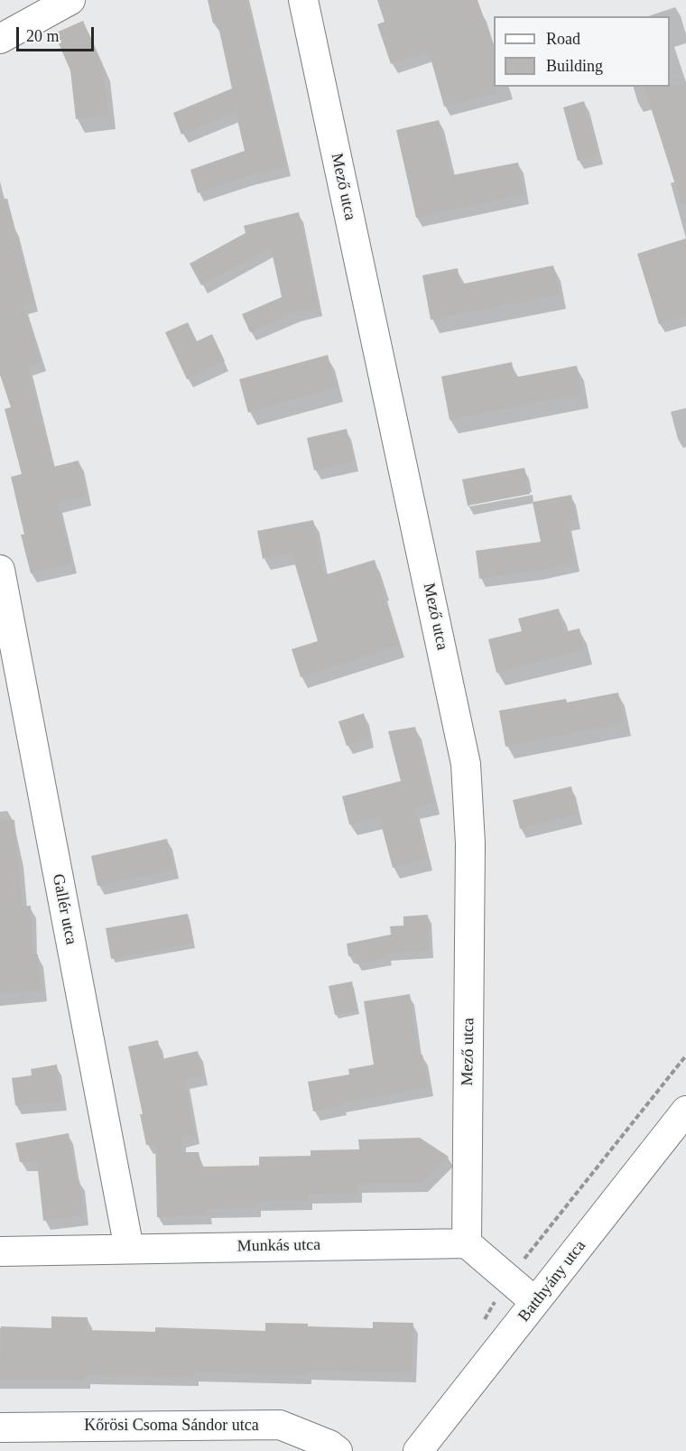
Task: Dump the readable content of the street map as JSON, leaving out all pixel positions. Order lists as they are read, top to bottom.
{
  "streets": {
    "street": [
      "Mező utca",
      "Gallér utca",
      "Munkás utca",
      "Batthyány utca",
      "Kőrösi Csoma Sándor utca"
    ]
  },
  "crossings": [
    ["Mező utca", "Munkás utca"],
    ["Gallér utca", "Munkás utca"]
  ],
  "legend": ["Road", "Building"],
  "scale_bar": "20 m"
}
